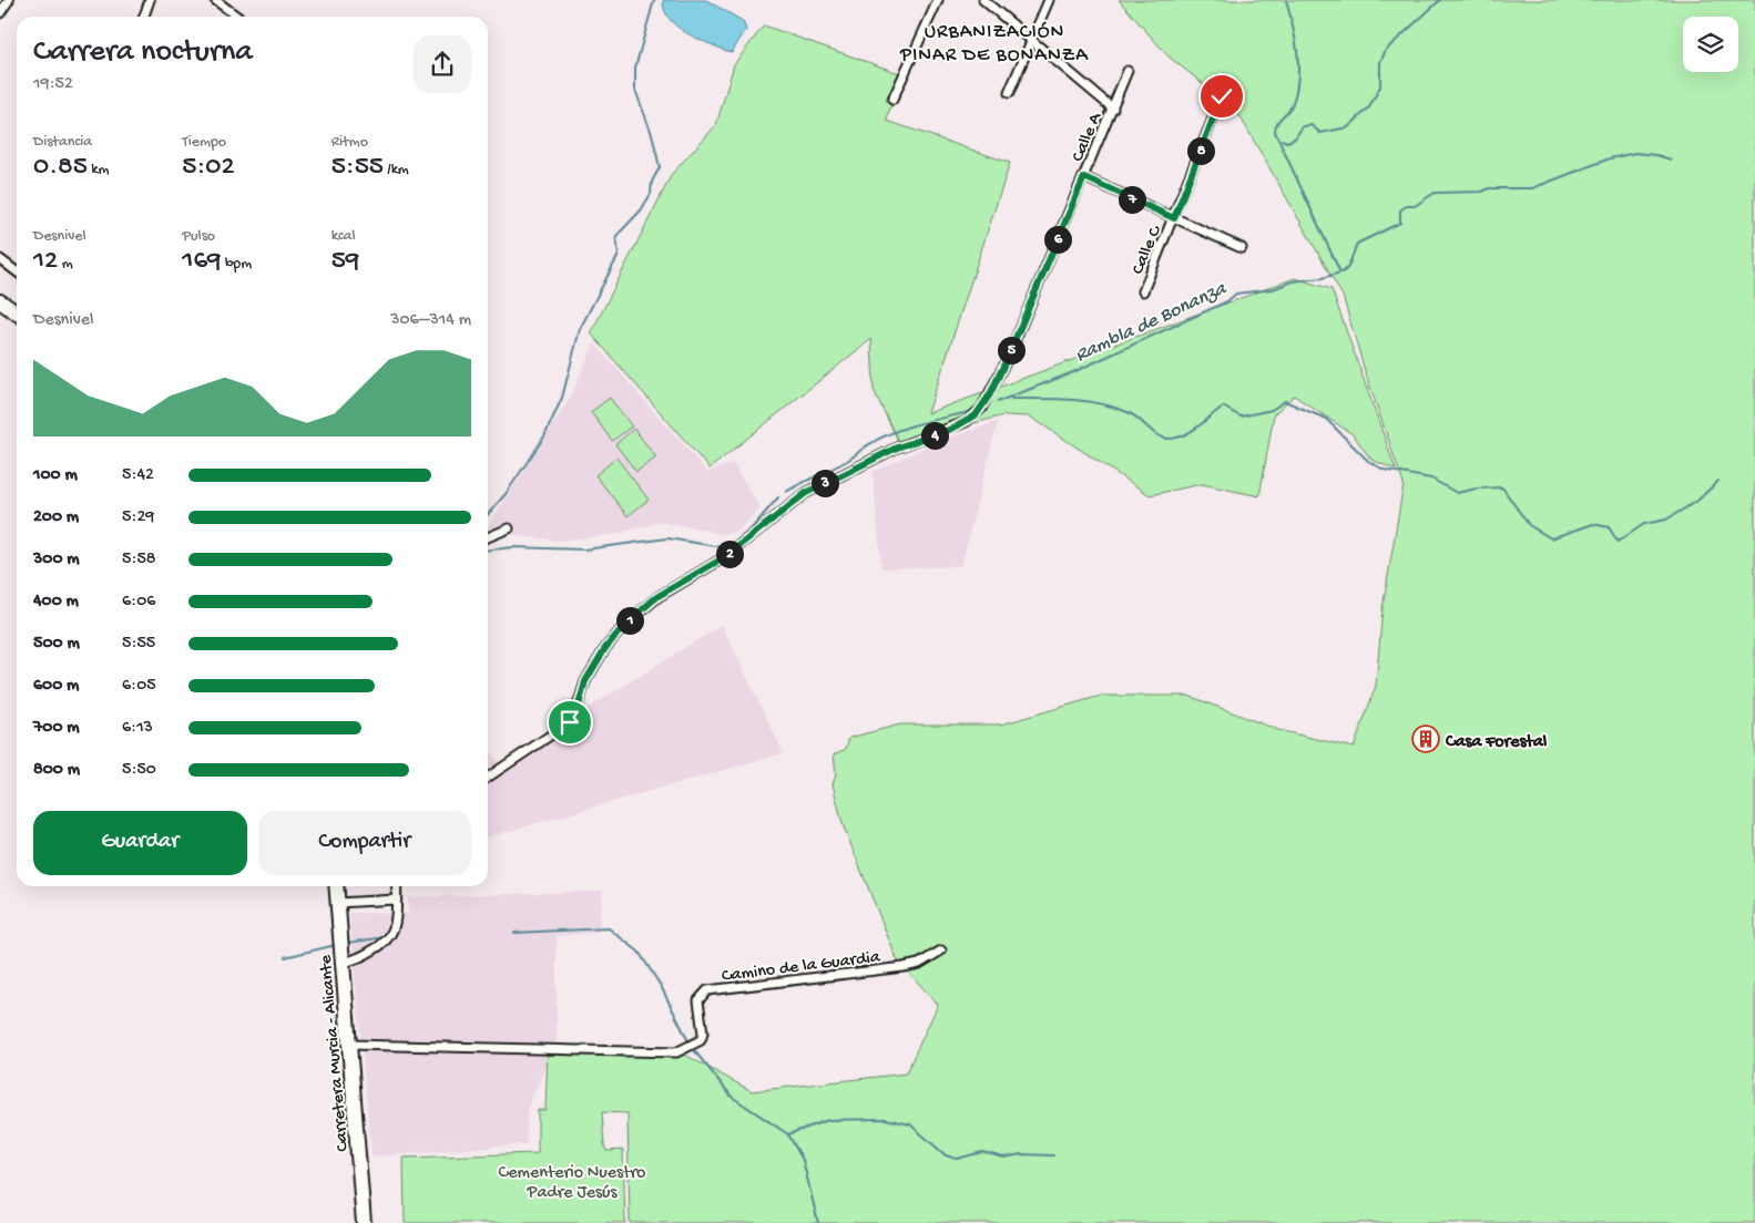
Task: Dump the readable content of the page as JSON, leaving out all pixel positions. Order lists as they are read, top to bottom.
{
  "streets": {
    "highway": ["Carretera Murcia - Alicante"],
    "street": ["Calle A", "Calle C", "Camino de la Guardia"]
  },
  "crossings": [
    ["Camino de la Guardia", "Carretera Murcia - Alicante"]
  ],
  "districts": ["URBANIZACIÓN PINAR DE BONANZA"],
  "water": ["Rambla de Bonanza"],
  "parks": ["Cementerio Nuestro Padre Jesús"],
  "places": {
    "building": ["Casa Forestal"]
  },
  "page": {
    "heading": ["Carrera nocturna", "19:52"],
    "stats": [
      ["Distancia", "0.85 km"],
      ["Tiempo", "5:02"],
      ["Ritmo", "5:55 /km"],
      ["Desnivel", "12 m"],
      ["Pulso", "169 bpm"],
      ["kcal", "59"]
    ],
    "pins": [
      "8",
      "7",
      "6",
      "5",
      "4",
      "3",
      "2",
      "1"
    ],
    "chart": ["Desnivel", "306–314 m"],
    "list": [
      {
        "name": "100 m",
        "note": "5:42"
      },
      {
        "name": "200 m",
        "note": "5:29"
      },
      {
        "name": "300 m",
        "note": "5:58"
      },
      {
        "name": "400 m",
        "note": "6:06"
      },
      {
        "name": "500 m",
        "note": "5:55"
      },
      {
        "name": "600 m",
        "note": "6:05"
      },
      {
        "name": "700 m",
        "note": "6:13"
      },
      {
        "name": "800 m",
        "note": "5:50"
      }
    ],
    "buttons": ["Guardar", "Compartir"]
  }
}
